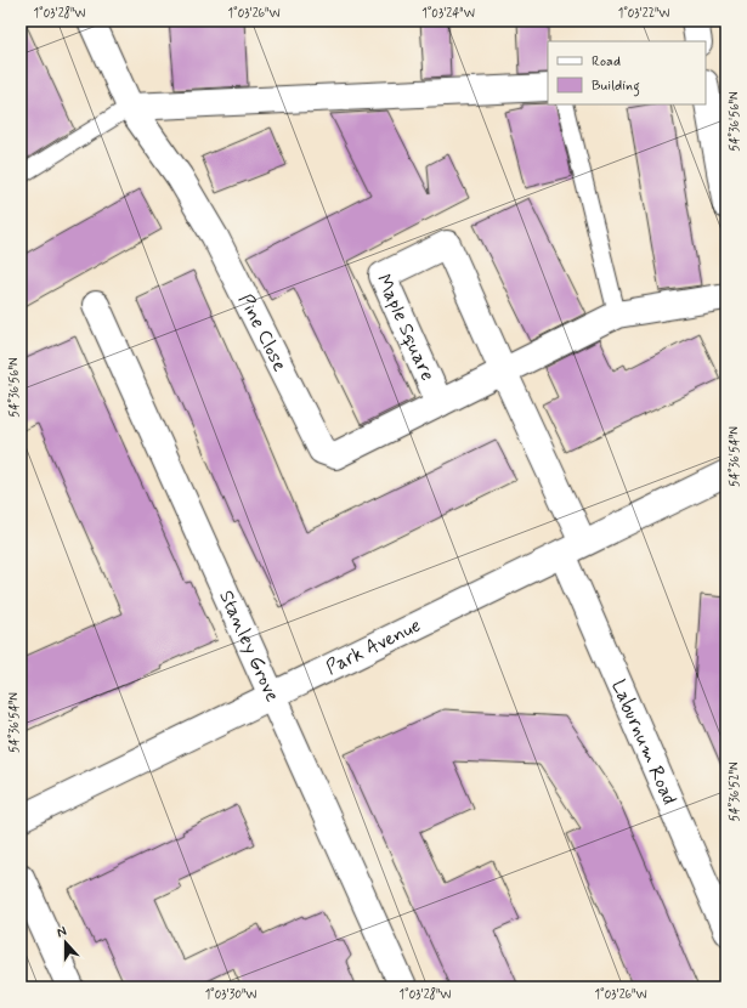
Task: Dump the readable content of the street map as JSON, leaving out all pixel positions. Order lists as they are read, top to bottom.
{
  "streets": {
    "street": [
      "Maple Square",
      "Pine Close",
      "Stanley Grove",
      "Park Avenue",
      "Laburnum Road"
    ]
  },
  "crossings": [
    ["Maple Square", "Pine Close"],
    ["Maple Square", "Park Avenue"],
    ["Maple Square", "Laburnum Road"],
    ["Stanley Grove", "Park Avenue"],
    ["Park Avenue", "Laburnum Road"]
  ],
  "legend": ["Road", "Building"],
  "north": "top",
  "coordinates": [
    "1°03'28\"W",
    "1°03'26\"W",
    "1°03'24\"W",
    "1°03'22\"W",
    "54°36'56\"N",
    "54°36'54\"N",
    "54°36'52\"N",
    "1°03'30\"W"
  ]
}
